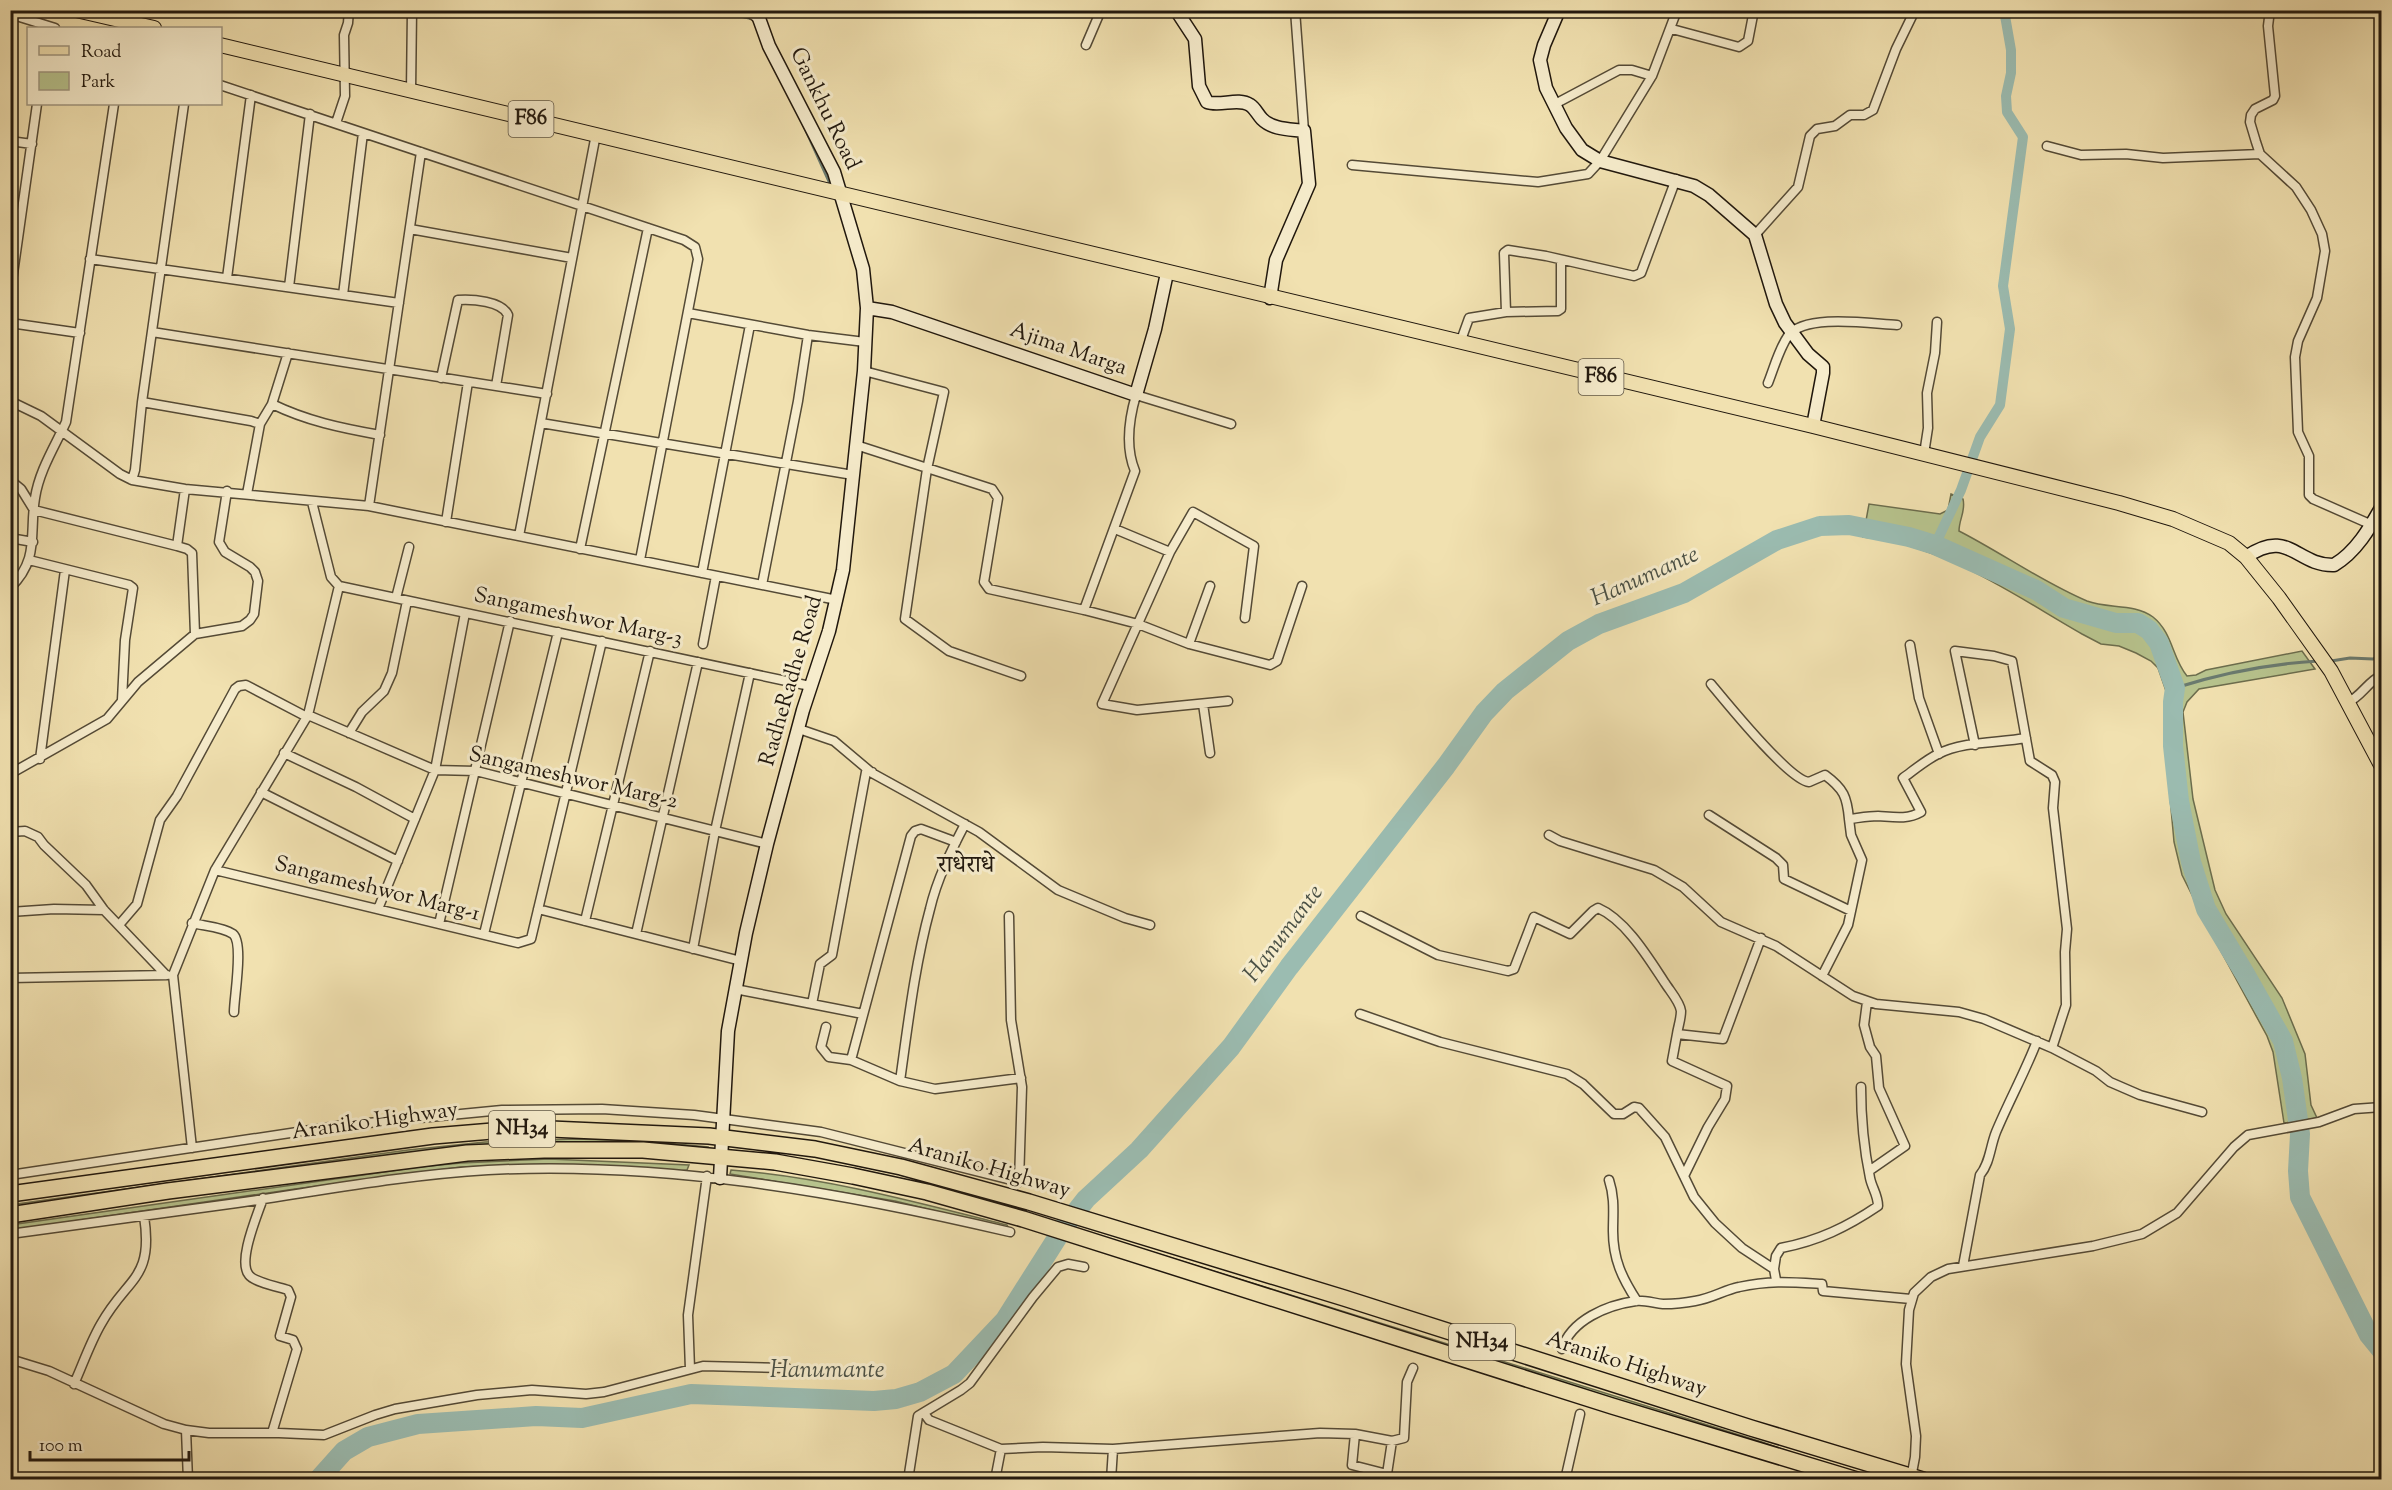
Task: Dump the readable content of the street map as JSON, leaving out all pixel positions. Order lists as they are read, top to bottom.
{
  "streets": {
    "highway": ["Araniko Highway", "NH34"],
    "main road": [
      "Gankhu Road",
      "F86",
      "Ajima Marga",
      "RadheRadhe Road"
    ],
    "street": ["Sangameshwor Marg-3", "Sangameshwor Marg-2", "Sangameshwor Marg-1"]
  },
  "crossings": [
    ["Gankhu Road", "F86"],
    ["Gankhu Road", "RadheRadhe Road"],
    ["F86", "Ajima Marga"],
    ["F86", "RadheRadhe Road"],
    ["Ajima Marga", "RadheRadhe Road"],
    ["Sangameshwor Marg-3", "RadheRadhe Road"],
    ["RadheRadhe Road", "Sangameshwor Marg-2"],
    ["RadheRadhe Road", "Araniko Highway"]
  ],
  "districts": ["राधेराधे"],
  "water": ["Hanumante"],
  "legend": ["Road", "Park"],
  "scale_bar": "100 m"
}
